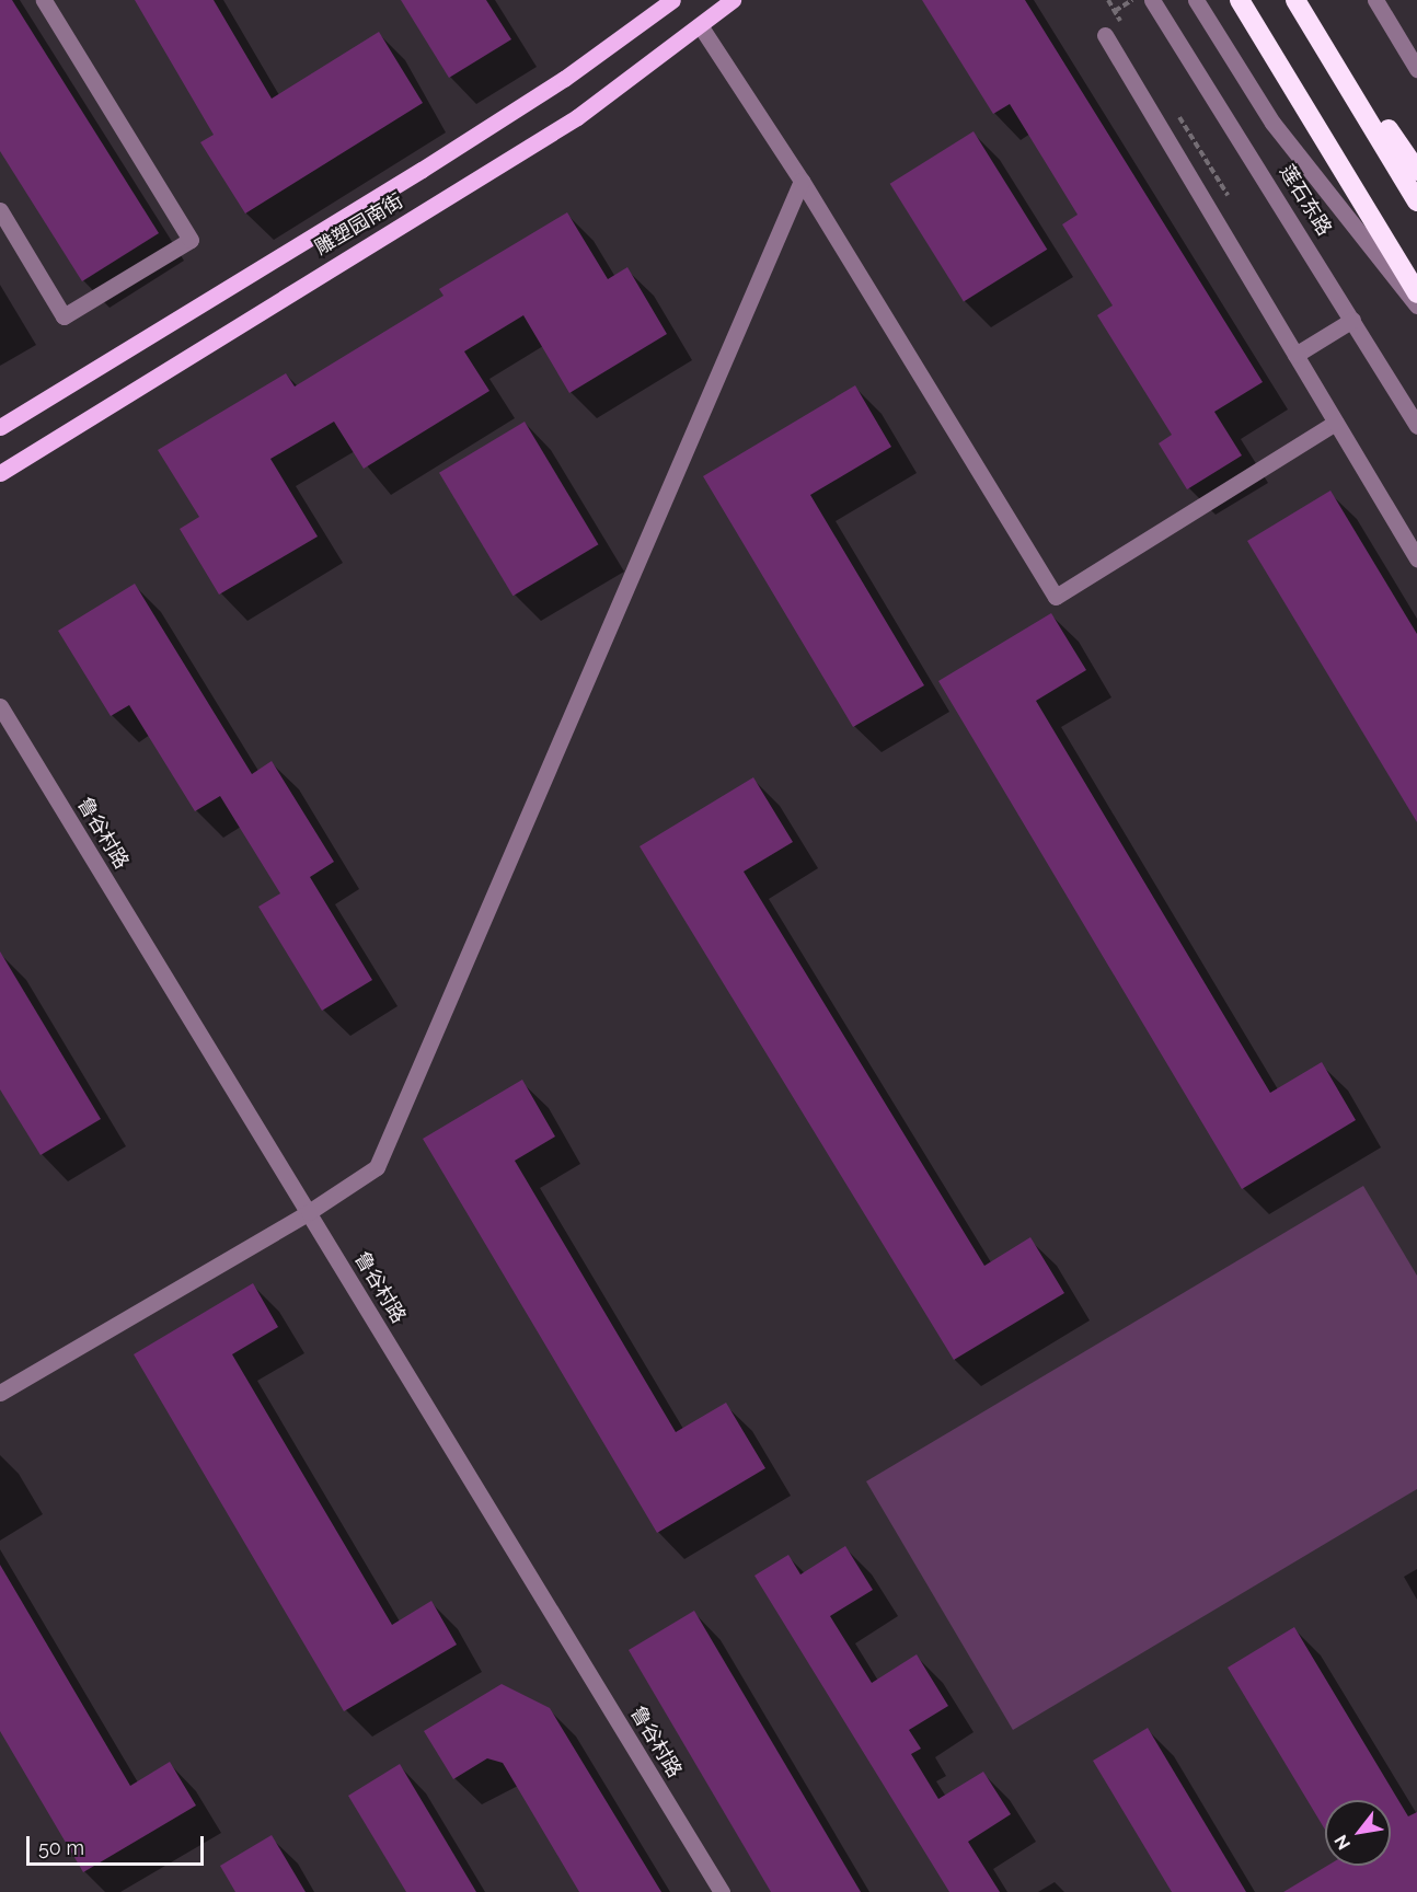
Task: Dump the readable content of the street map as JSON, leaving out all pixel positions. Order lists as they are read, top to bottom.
{
  "streets": {
    "main road": ["雕塑园南街"],
    "street": ["莲石东路", "鲁谷村路"]
  },
  "scale_bar": "50 m",
  "north": "bottom left"
}
